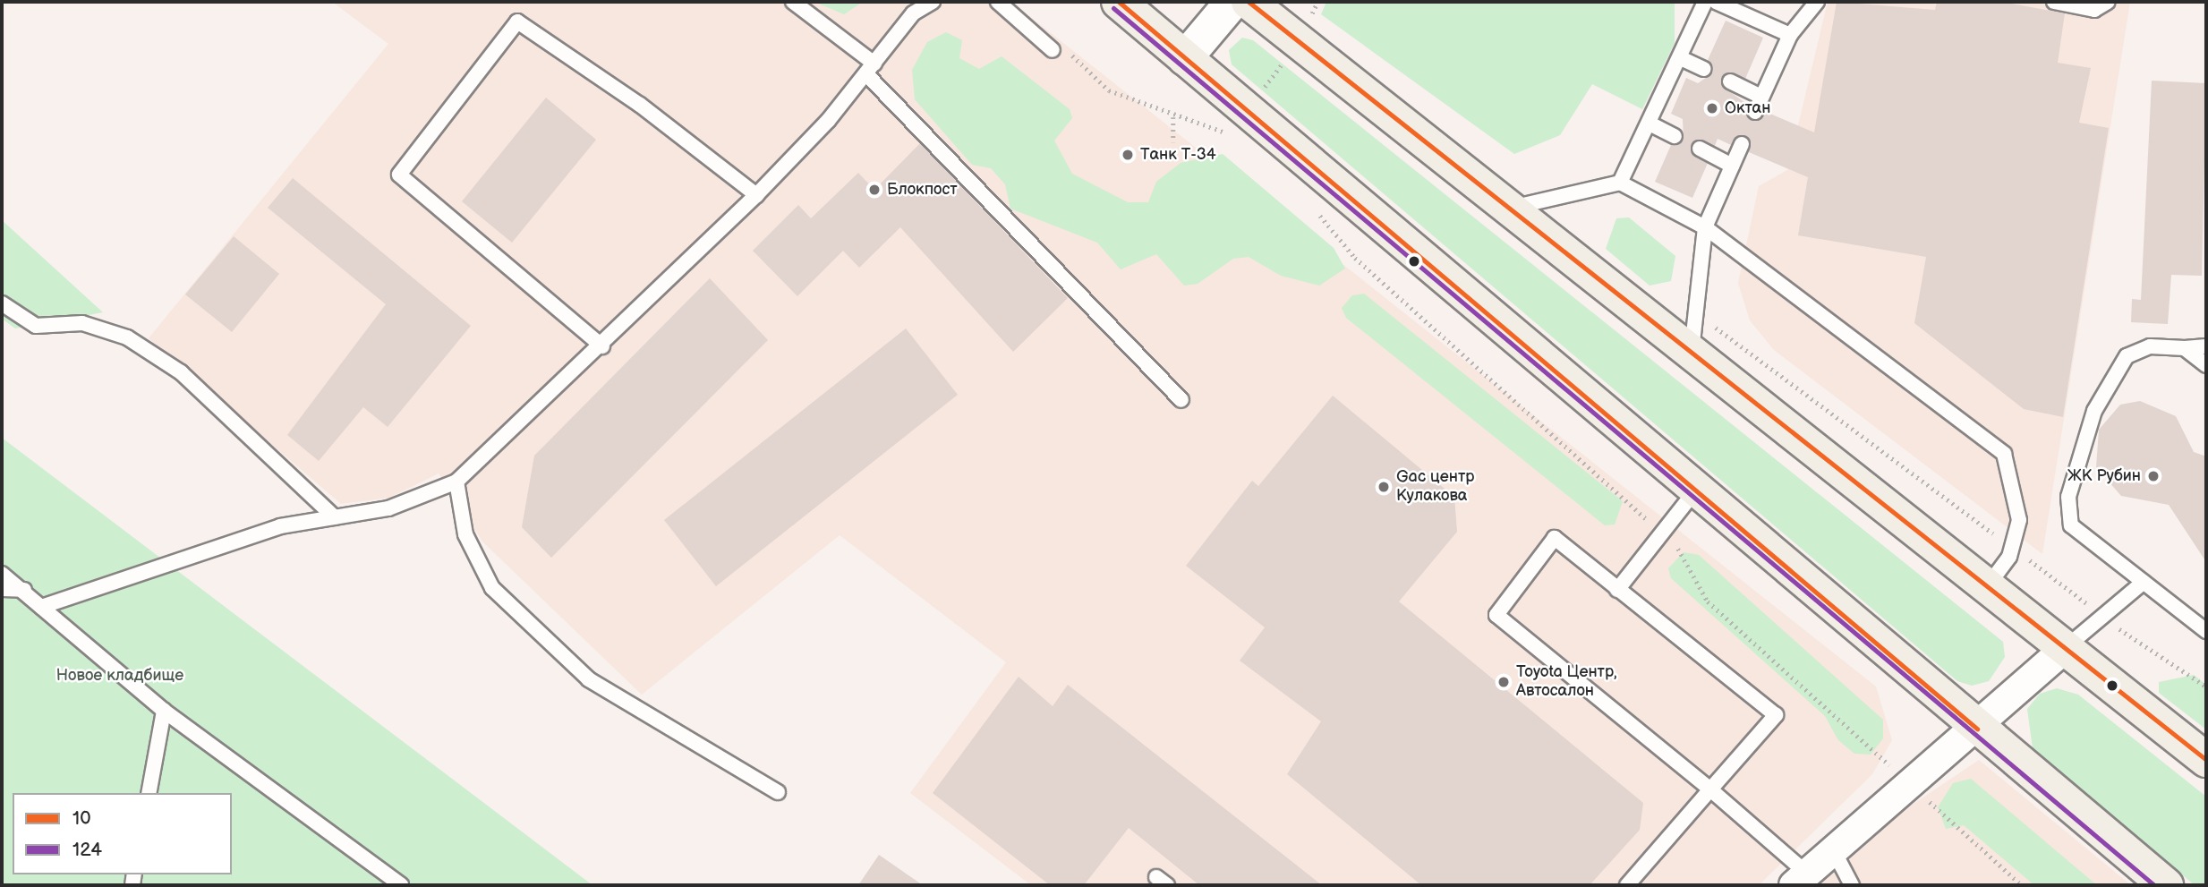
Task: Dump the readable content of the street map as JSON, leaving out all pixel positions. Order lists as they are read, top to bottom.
{
  "parks": ["Новое кладбище"],
  "places": [
    "Октан",
    "Танк Т-34",
    "Блокпост",
    "ЖК Рубин",
    "Gac центр Кулакова",
    "Toyota Центр, Автосалон"
  ],
  "lines": ["transit line 10", "transit line 124"],
  "legend": ["10", "124"]
}
